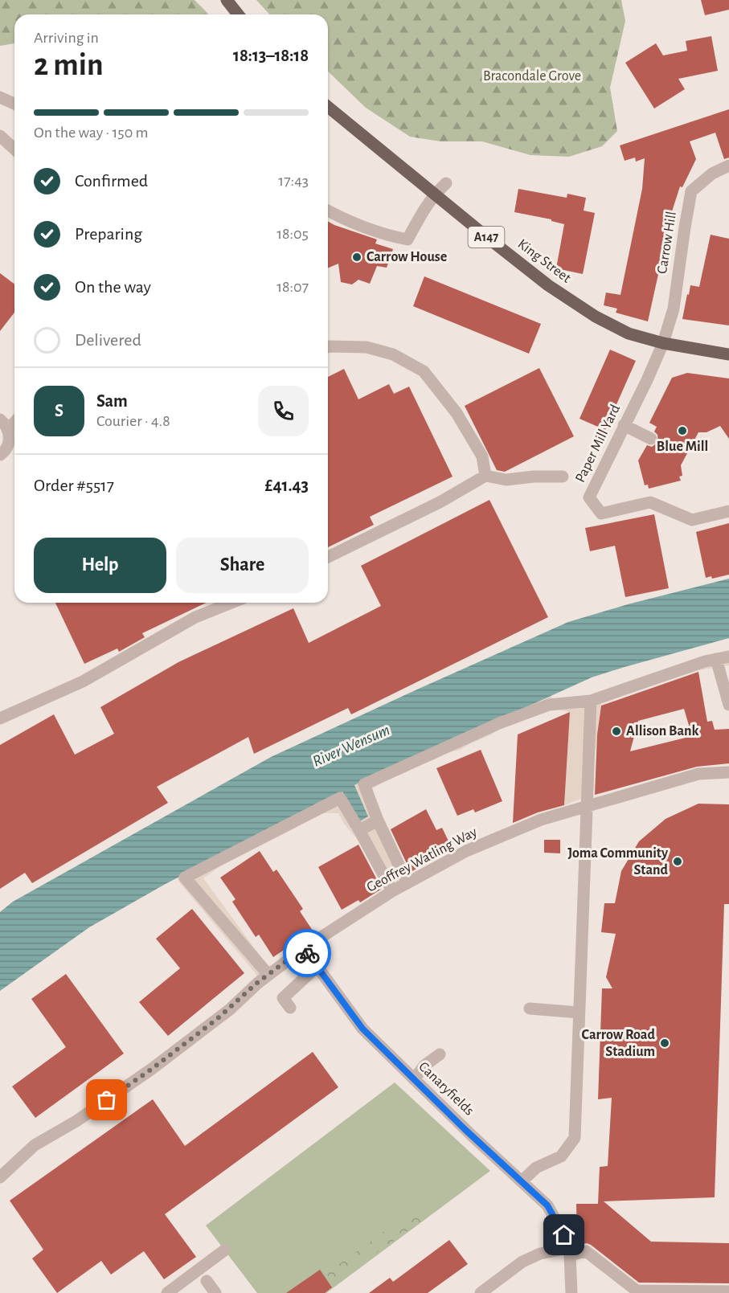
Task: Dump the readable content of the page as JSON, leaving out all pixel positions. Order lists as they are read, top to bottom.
{
  "streets": {
    "main road": ["A147", "King Street"],
    "street": [
      "Carrow Hill",
      "Paper Mill Yard",
      "Geoffrey Watling Way",
      "Canaryfields"
    ]
  },
  "crossings": [
    ["Carrow Hill", "King Street"],
    ["Carrow Hill", "Paper Mill Yard"],
    ["King Street", "Paper Mill Yard"],
    ["Geoffrey Watling Way", "Canaryfields"]
  ],
  "water": ["River Wensum"],
  "parks": ["Bracondale Grove"],
  "places": [
    "Carrow House",
    "Blue Mill",
    "Allison Bank",
    "Joma Community Stand",
    "Carrow Road Stadium"
  ],
  "page": {
    "heading": ["2 min", "Arriving in", "18:13–18:18"],
    "panel": [
      "Sam",
      "Courier · 4.8",
      "Order #5517",
      "£41.43"
    ],
    "bar": "On the way · 150 m",
    "list": [
      ["Confirmed", "17:43"],
      ["Preparing", "18:05"],
      ["On the way", "18:07"],
      "Delivered"
    ],
    "round": "S",
    "buttons": ["Help", "Share"]
  }
}
